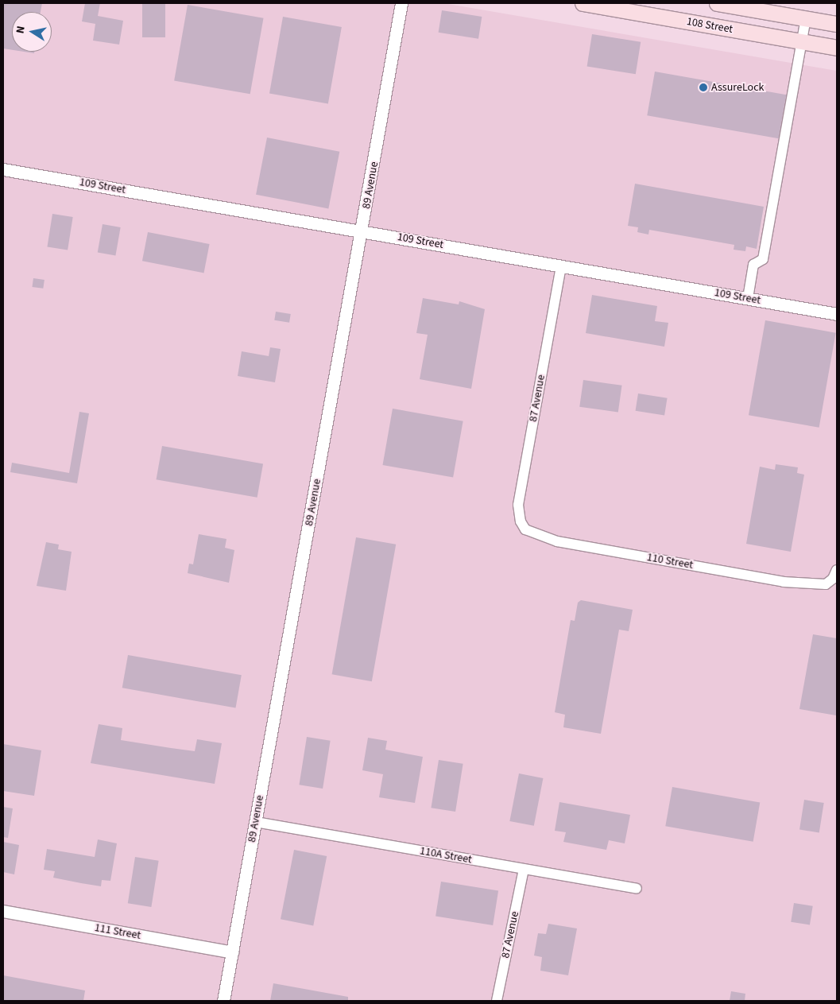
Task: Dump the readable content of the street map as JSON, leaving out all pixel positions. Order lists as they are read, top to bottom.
{
  "streets": {
    "main road": ["108 Street"],
    "street": [
      "89 Avenue",
      "109 Street",
      "87 Avenue",
      "110 Street",
      "110A Street",
      "111 Street"
    ]
  },
  "crossings": [
    ["89 Avenue", "109 Street"],
    ["89 Avenue", "110A Street"],
    ["89 Avenue", "111 Street"],
    ["109 Street", "87 Avenue"],
    ["87 Avenue", "110 Street"],
    ["87 Avenue", "110A Street"]
  ],
  "places": ["AssureLock"],
  "north": "left"
}
